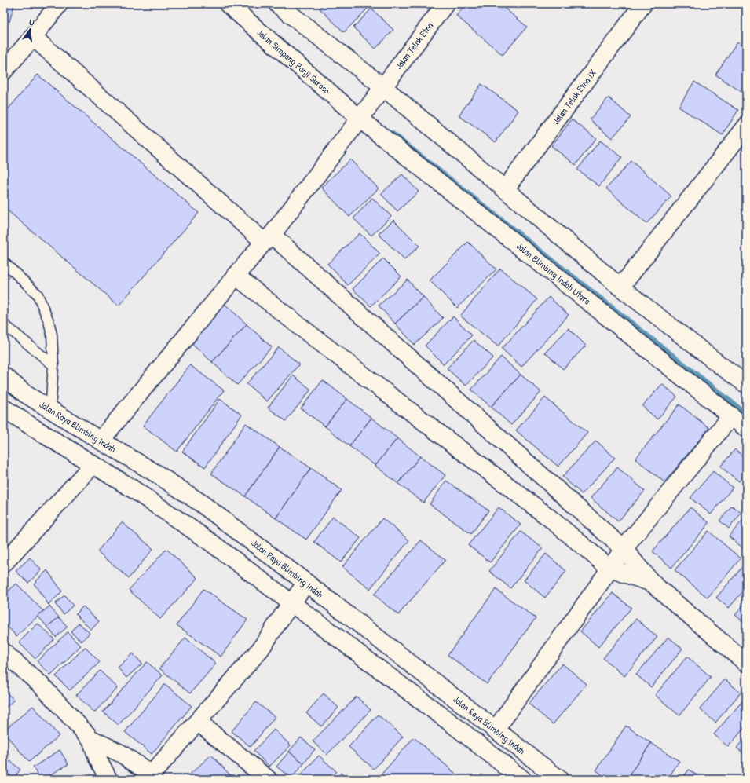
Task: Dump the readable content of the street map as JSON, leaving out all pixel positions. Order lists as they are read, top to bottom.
{
  "streets": {
    "street": [
      "Jalan Teluk Etna",
      "Jalan Simpang Panji Suroso",
      "Jalan Teluk Etna IX",
      "Jalan Blimbing Indah Utara",
      "Jalan Raya Blimbing Indah"
    ]
  },
  "crossings": [
    ["Jalan Teluk Etna", "Jalan Simpang Panji Suroso"],
    ["Jalan Teluk Etna", "Jalan Blimbing Indah Utara"],
    ["Jalan Teluk Etna", "Jalan Raya Blimbing Indah"],
    ["Jalan Simpang Panji Suroso", "Jalan Blimbing Indah Utara"]
  ],
  "north": "top"
}
